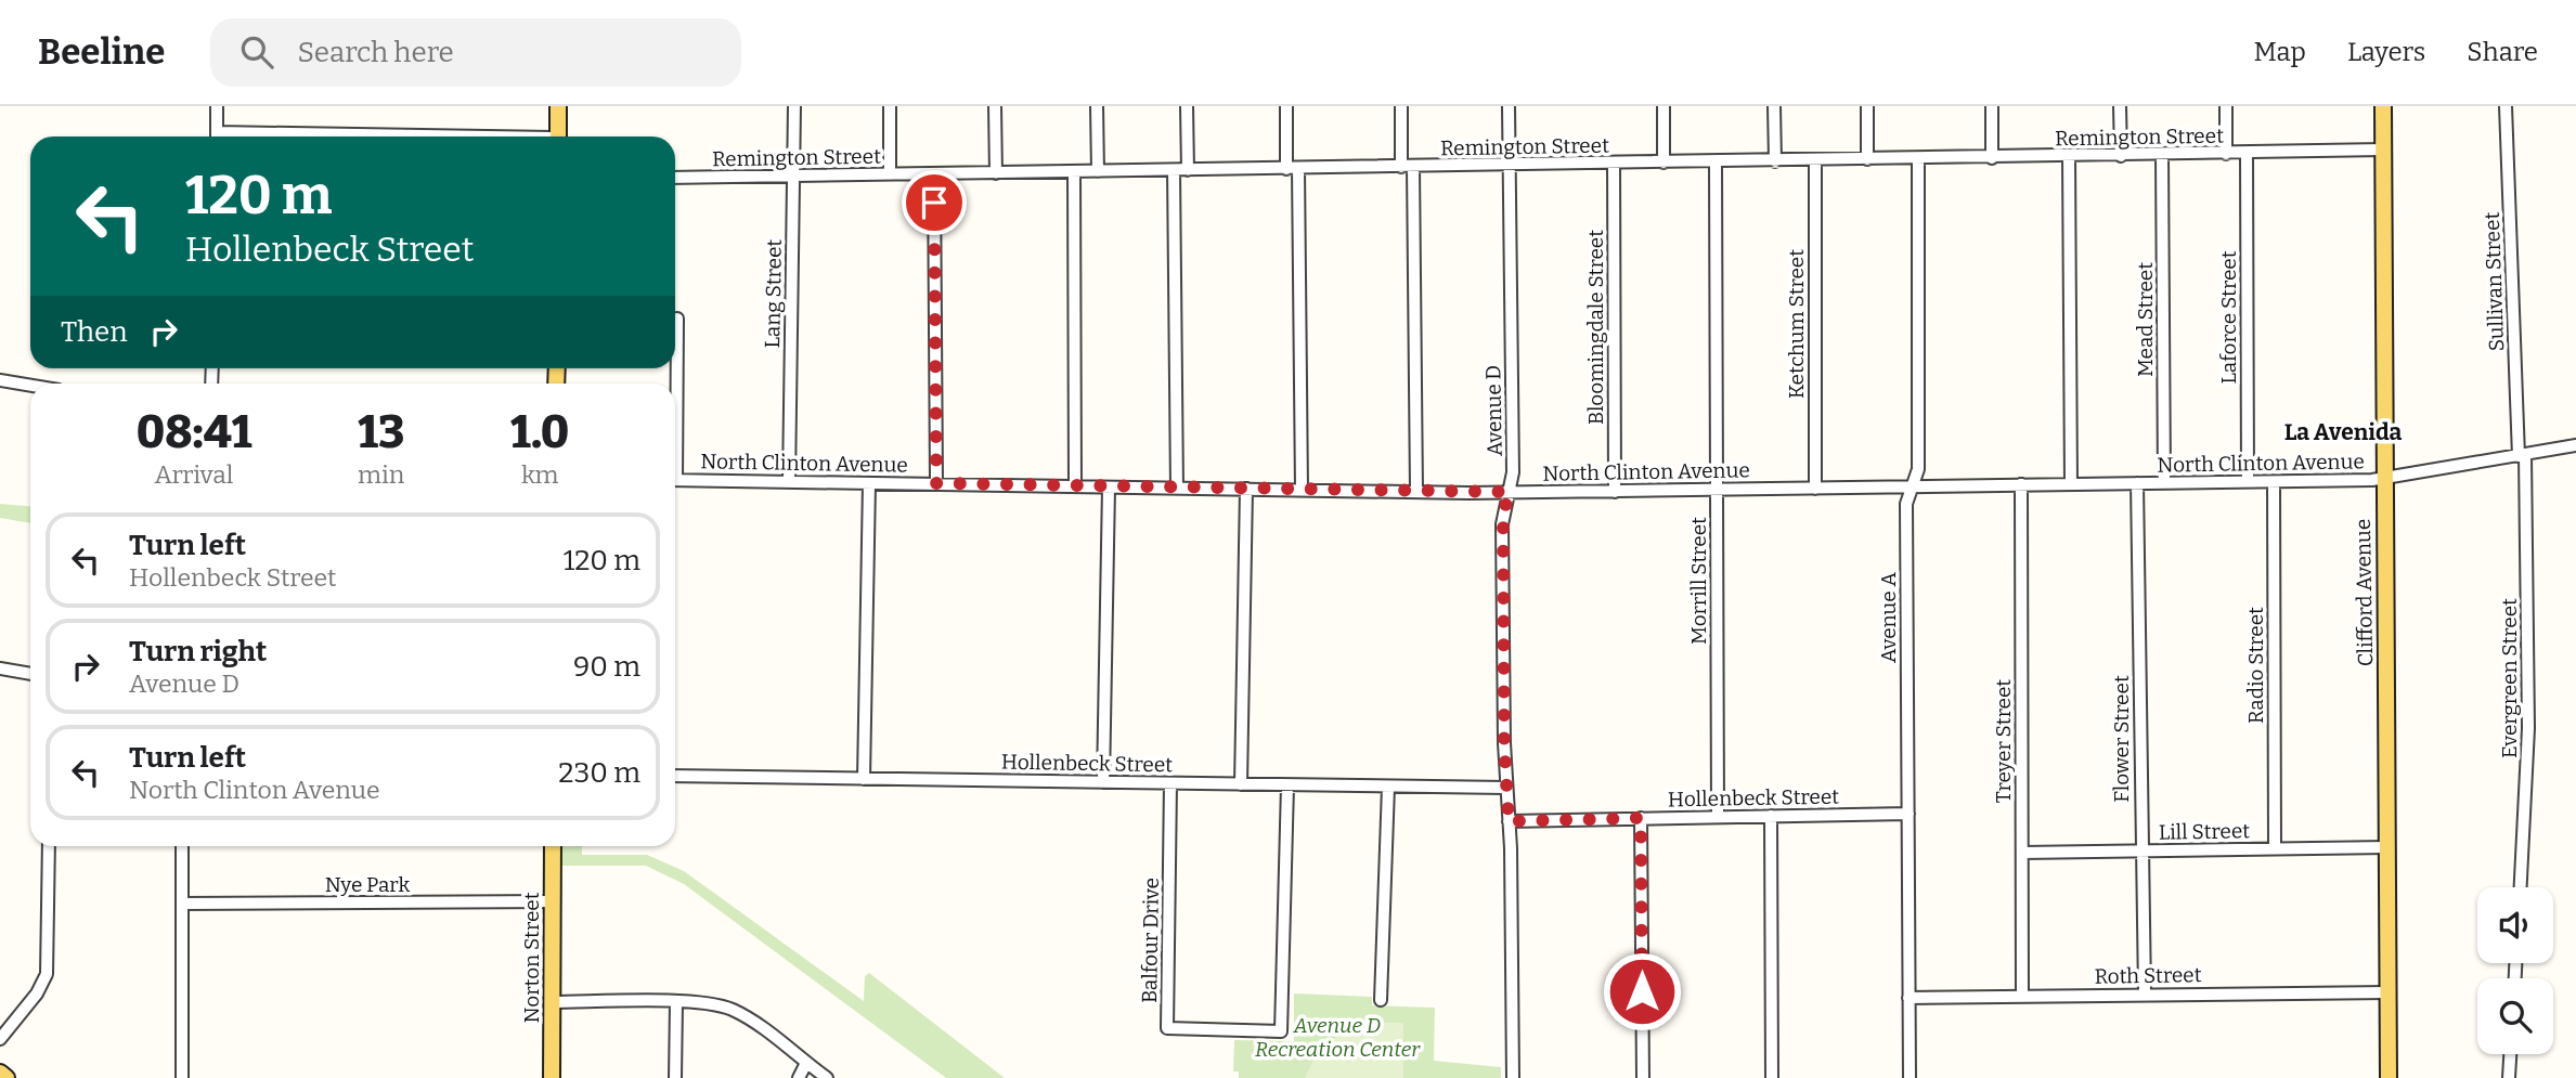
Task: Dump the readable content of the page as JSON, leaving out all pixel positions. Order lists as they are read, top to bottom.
{
  "streets": {
    "main road": ["Clifford Avenue", "Norton Street"],
    "street": [
      "Remington Street",
      "Sullivan Street",
      "Lang Street",
      "Laforce Street",
      "Mead Street",
      "Ketchum Street",
      "Bloomingdale Street",
      "Avenue D",
      "North Clinton Avenue",
      "Morrill Street",
      "Avenue A",
      "Radio Street",
      "Evergreen Street",
      "Flower Street",
      "Treyer Street",
      "Hollenbeck Street",
      "Lill Street",
      "Nye Park",
      "Balfour Drive",
      "Roth Street"
    ]
  },
  "crossings": [
    ["Remington Street", "Lang Street"],
    ["Remington Street", "Laforce Street"],
    ["Remington Street", "Mead Street"],
    ["Remington Street", "Ketchum Street"],
    ["Remington Street", "Bloomingdale Street"],
    ["Remington Street", "Avenue D"],
    ["Remington Street", "Morrill Street"],
    ["Remington Street", "Clifford Avenue"],
    ["Remington Street", "Avenue A"],
    ["Sullivan Street", "North Clinton Avenue"],
    ["Sullivan Street", "Evergreen Street"],
    ["Lang Street", "North Clinton Avenue"],
    ["Laforce Street", "North Clinton Avenue"],
    ["Mead Street", "North Clinton Avenue"],
    ["Ketchum Street", "North Clinton Avenue"],
    ["Bloomingdale Street", "North Clinton Avenue"],
    ["Avenue D", "North Clinton Avenue"],
    ["Avenue D", "Hollenbeck Street"],
    ["North Clinton Avenue", "Morrill Street"],
    ["North Clinton Avenue", "Clifford Avenue"],
    ["North Clinton Avenue", "Avenue A"],
    ["North Clinton Avenue", "Radio Street"],
    ["North Clinton Avenue", "Evergreen Street"],
    ["North Clinton Avenue", "Flower Street"],
    ["North Clinton Avenue", "Treyer Street"],
    ["Morrill Street", "Hollenbeck Street"],
    ["Clifford Avenue", "Lill Street"],
    ["Clifford Avenue", "Roth Street"],
    ["Avenue A", "Hollenbeck Street"],
    ["Avenue A", "Roth Street"],
    ["Radio Street", "Lill Street"],
    ["Flower Street", "Lill Street"],
    ["Flower Street", "Roth Street"],
    ["Treyer Street", "Lill Street"],
    ["Treyer Street", "Roth Street"],
    ["Hollenbeck Street", "Balfour Drive"],
    ["Nye Park", "Norton Street"]
  ],
  "districts": ["La Avenida"],
  "parks": ["Avenue D Recreation Center"],
  "page": {
    "header": "Beeline",
    "search": "Search here",
    "nav": ["Map", "Layers", "Share"],
    "turn": ["120 m", "Hollenbeck Street"],
    "then": "Then",
    "eta": [
      "08:41",
      "Arrival",
      "13",
      "min",
      "1.0",
      "km"
    ],
    "list": [
      {
        "name": "Turn left",
        "note": "Hollenbeck Street",
        "value": "120 m"
      },
      {
        "name": "Turn right",
        "note": "Avenue D",
        "value": "90 m"
      },
      {
        "name": "Turn left",
        "note": "North Clinton Avenue",
        "value": "230 m"
      }
    ]
  }
}
